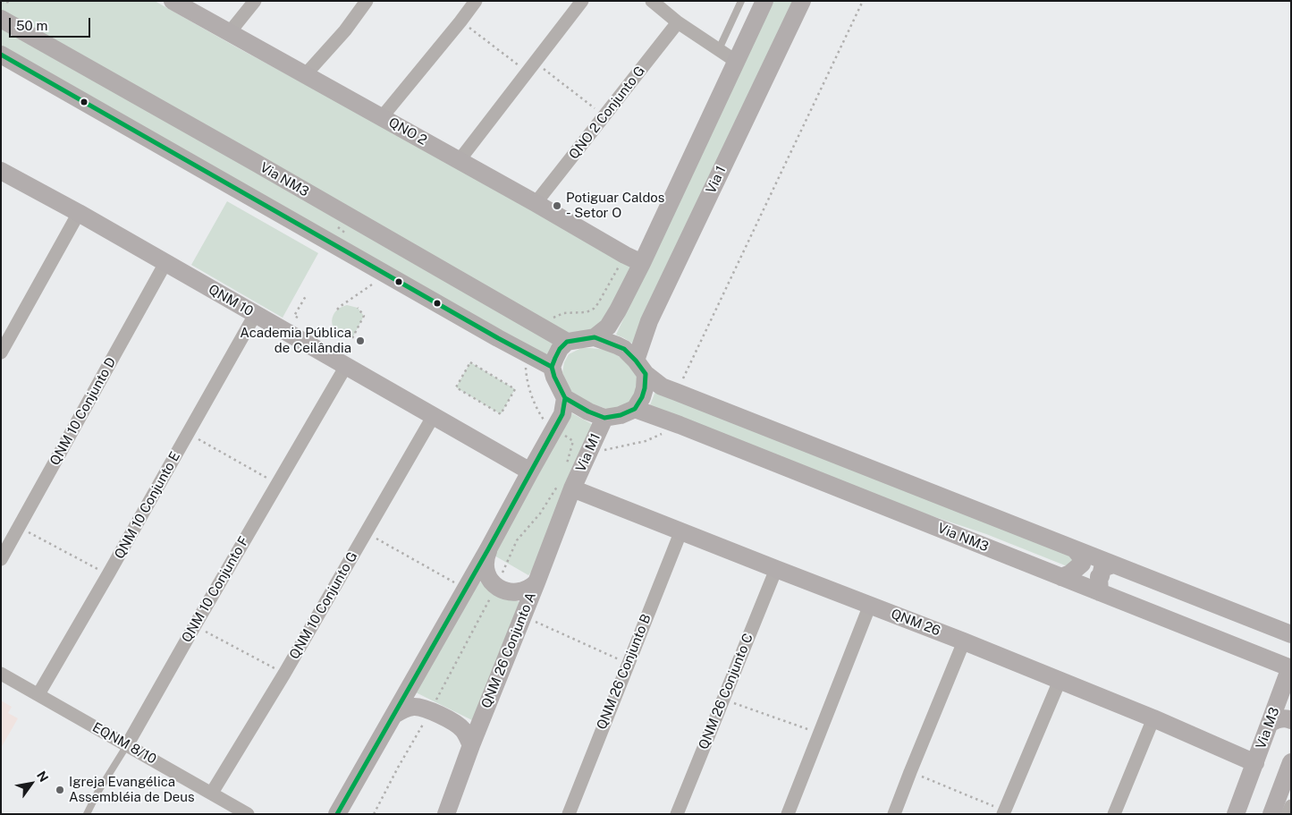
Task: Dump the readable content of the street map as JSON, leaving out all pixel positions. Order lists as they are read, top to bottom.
{
  "streets": {
    "main road": [
      "QNO 2",
      "Via NM3",
      "Via 1",
      "QNM 10",
      "Via M1",
      "QNM 26",
      "QNM 26 Conjunto A",
      "Via M3"
    ],
    "street": [
      "QNO 2 Conjunto G",
      "QNM 10 Conjunto D",
      "QNM 10 Conjunto E",
      "QNM 10 Conjunto F",
      "QNM 10 Conjunto G",
      "QNM 26 Conjunto B",
      "QNM 26 Conjunto C",
      "EQNM 8/10"
    ]
  },
  "crossings": [
    ["QNO 2 Conjunto G", "QNO 2"],
    ["Via NM3", "Via 1"],
    ["Via NM3", "Via M1"],
    ["Via NM3", "Via M3"],
    ["Via 1", "Via M1"],
    ["QNM 10", "QNM 10 Conjunto D"],
    ["QNM 10", "QNM 10 Conjunto E"],
    ["QNM 10", "QNM 10 Conjunto F"],
    ["QNM 10", "QNM 10 Conjunto G"],
    ["Via M1", "QNM 26"],
    ["Via M1", "QNM 26 Conjunto A"],
    ["QNM 10 Conjunto E", "EQNM 8/10"],
    ["QNM 10 Conjunto F", "EQNM 8/10"],
    ["QNM 10 Conjunto G", "EQNM 8/10"],
    ["QNM 26", "QNM 26 Conjunto A"],
    ["QNM 26", "QNM 26 Conjunto B"],
    ["QNM 26", "QNM 26 Conjunto C"],
    ["QNM 26", "Via M3"]
  ],
  "places": ["Potiguar Caldos - Setor O", "Academia Pública de Ceilândia", "Igreja Evangélica Assembléia de Deus"],
  "scale_bar": "50 m",
  "north": "top right"
}
